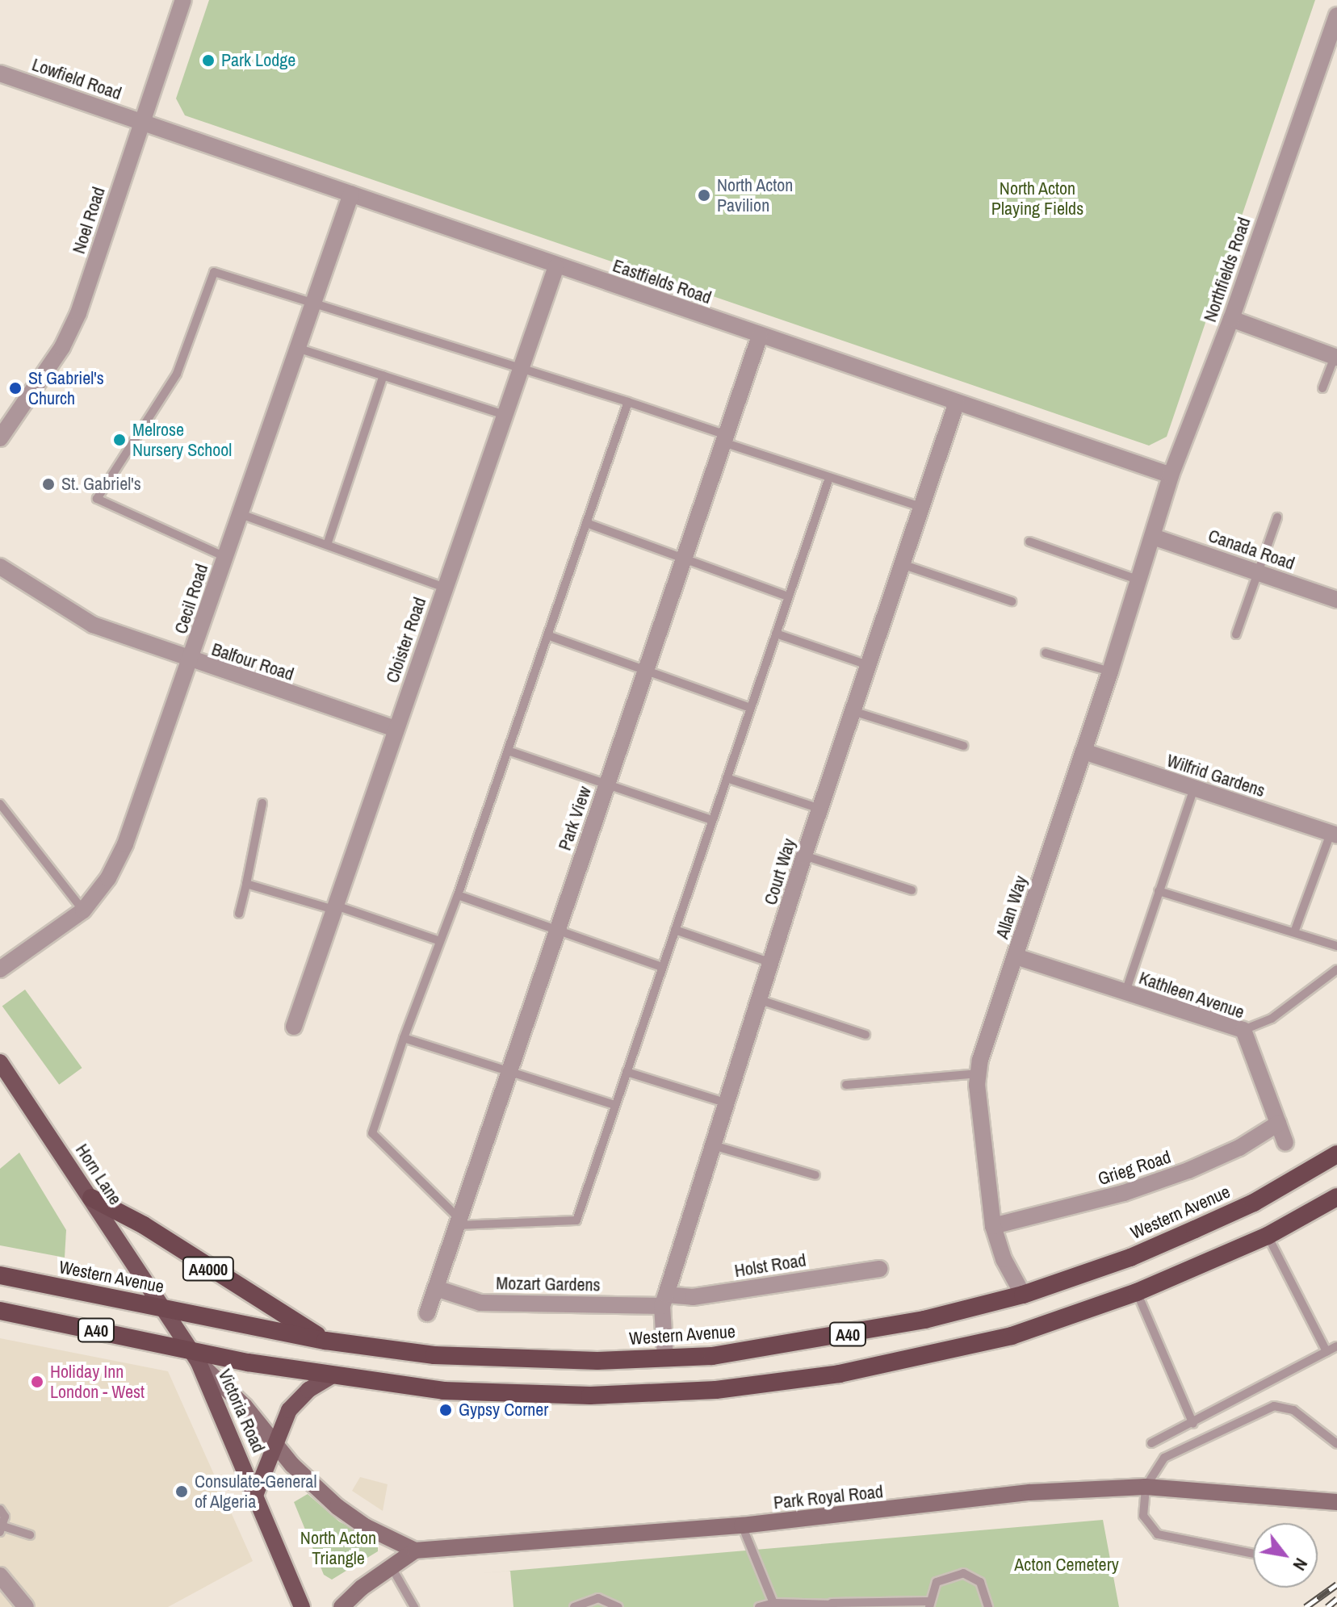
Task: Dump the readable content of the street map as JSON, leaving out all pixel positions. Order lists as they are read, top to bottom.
{
  "streets": {
    "highway": ["Western Avenue", "A4000", "A40"],
    "main road": ["Horn Lane", "Victoria Road", "Park Royal Road"],
    "street": [
      "Lowfield Road",
      "Noel Road",
      "Northfields Road",
      "Eastfields Road",
      "Canada Road",
      "Cecil Road",
      "Cloister Road",
      "Balfour Road",
      "Wilfrid Gardens",
      "Park View",
      "Court Way",
      "Allan Way",
      "Kathleen Avenue",
      "Grieg Road",
      "Holst Road",
      "Mozart Gardens"
    ]
  },
  "crossings": [
    ["Lowfield Road", "Noel Road"],
    ["Lowfield Road", "Eastfields Road"],
    ["Noel Road", "Eastfields Road"],
    ["Northfields Road", "Eastfields Road"],
    ["Northfields Road", "Canada Road"],
    ["Northfields Road", "Allan Way"],
    ["Eastfields Road", "Cecil Road"],
    ["Eastfields Road", "Cloister Road"],
    ["Eastfields Road", "Park View"],
    ["Eastfields Road", "Court Way"],
    ["Canada Road", "Allan Way"],
    ["Cecil Road", "Balfour Road"],
    ["Cloister Road", "Balfour Road"],
    ["Wilfrid Gardens", "Allan Way"],
    ["Park View", "Mozart Gardens"],
    ["Court Way", "Western Avenue"],
    ["Court Way", "Holst Road"],
    ["Court Way", "Mozart Gardens"],
    ["Allan Way", "Kathleen Avenue"],
    ["Allan Way", "Grieg Road"],
    ["Allan Way", "Western Avenue"],
    ["Kathleen Avenue", "Grieg Road"],
    ["Horn Lane", "Western Avenue"],
    ["Horn Lane", "A4000"],
    ["Horn Lane", "Victoria Road"],
    ["Western Avenue", "A4000"],
    ["Western Avenue", "Victoria Road"],
    ["Holst Road", "Mozart Gardens"],
    ["A40", "Victoria Road"]
  ],
  "parks": ["North Acton Playing Fields", "North Acton Triangle", "Acton Cemetery"],
  "places": [
    "Park Lodge",
    "North Acton Pavilion",
    "St Gabriel's Church",
    "Melrose Nursery School",
    "St. Gabriel's",
    "Holiday Inn London - West",
    "Gypsy Corner",
    "Consulate-General of Algeria"
  ],
  "north": "bottom right"
}
